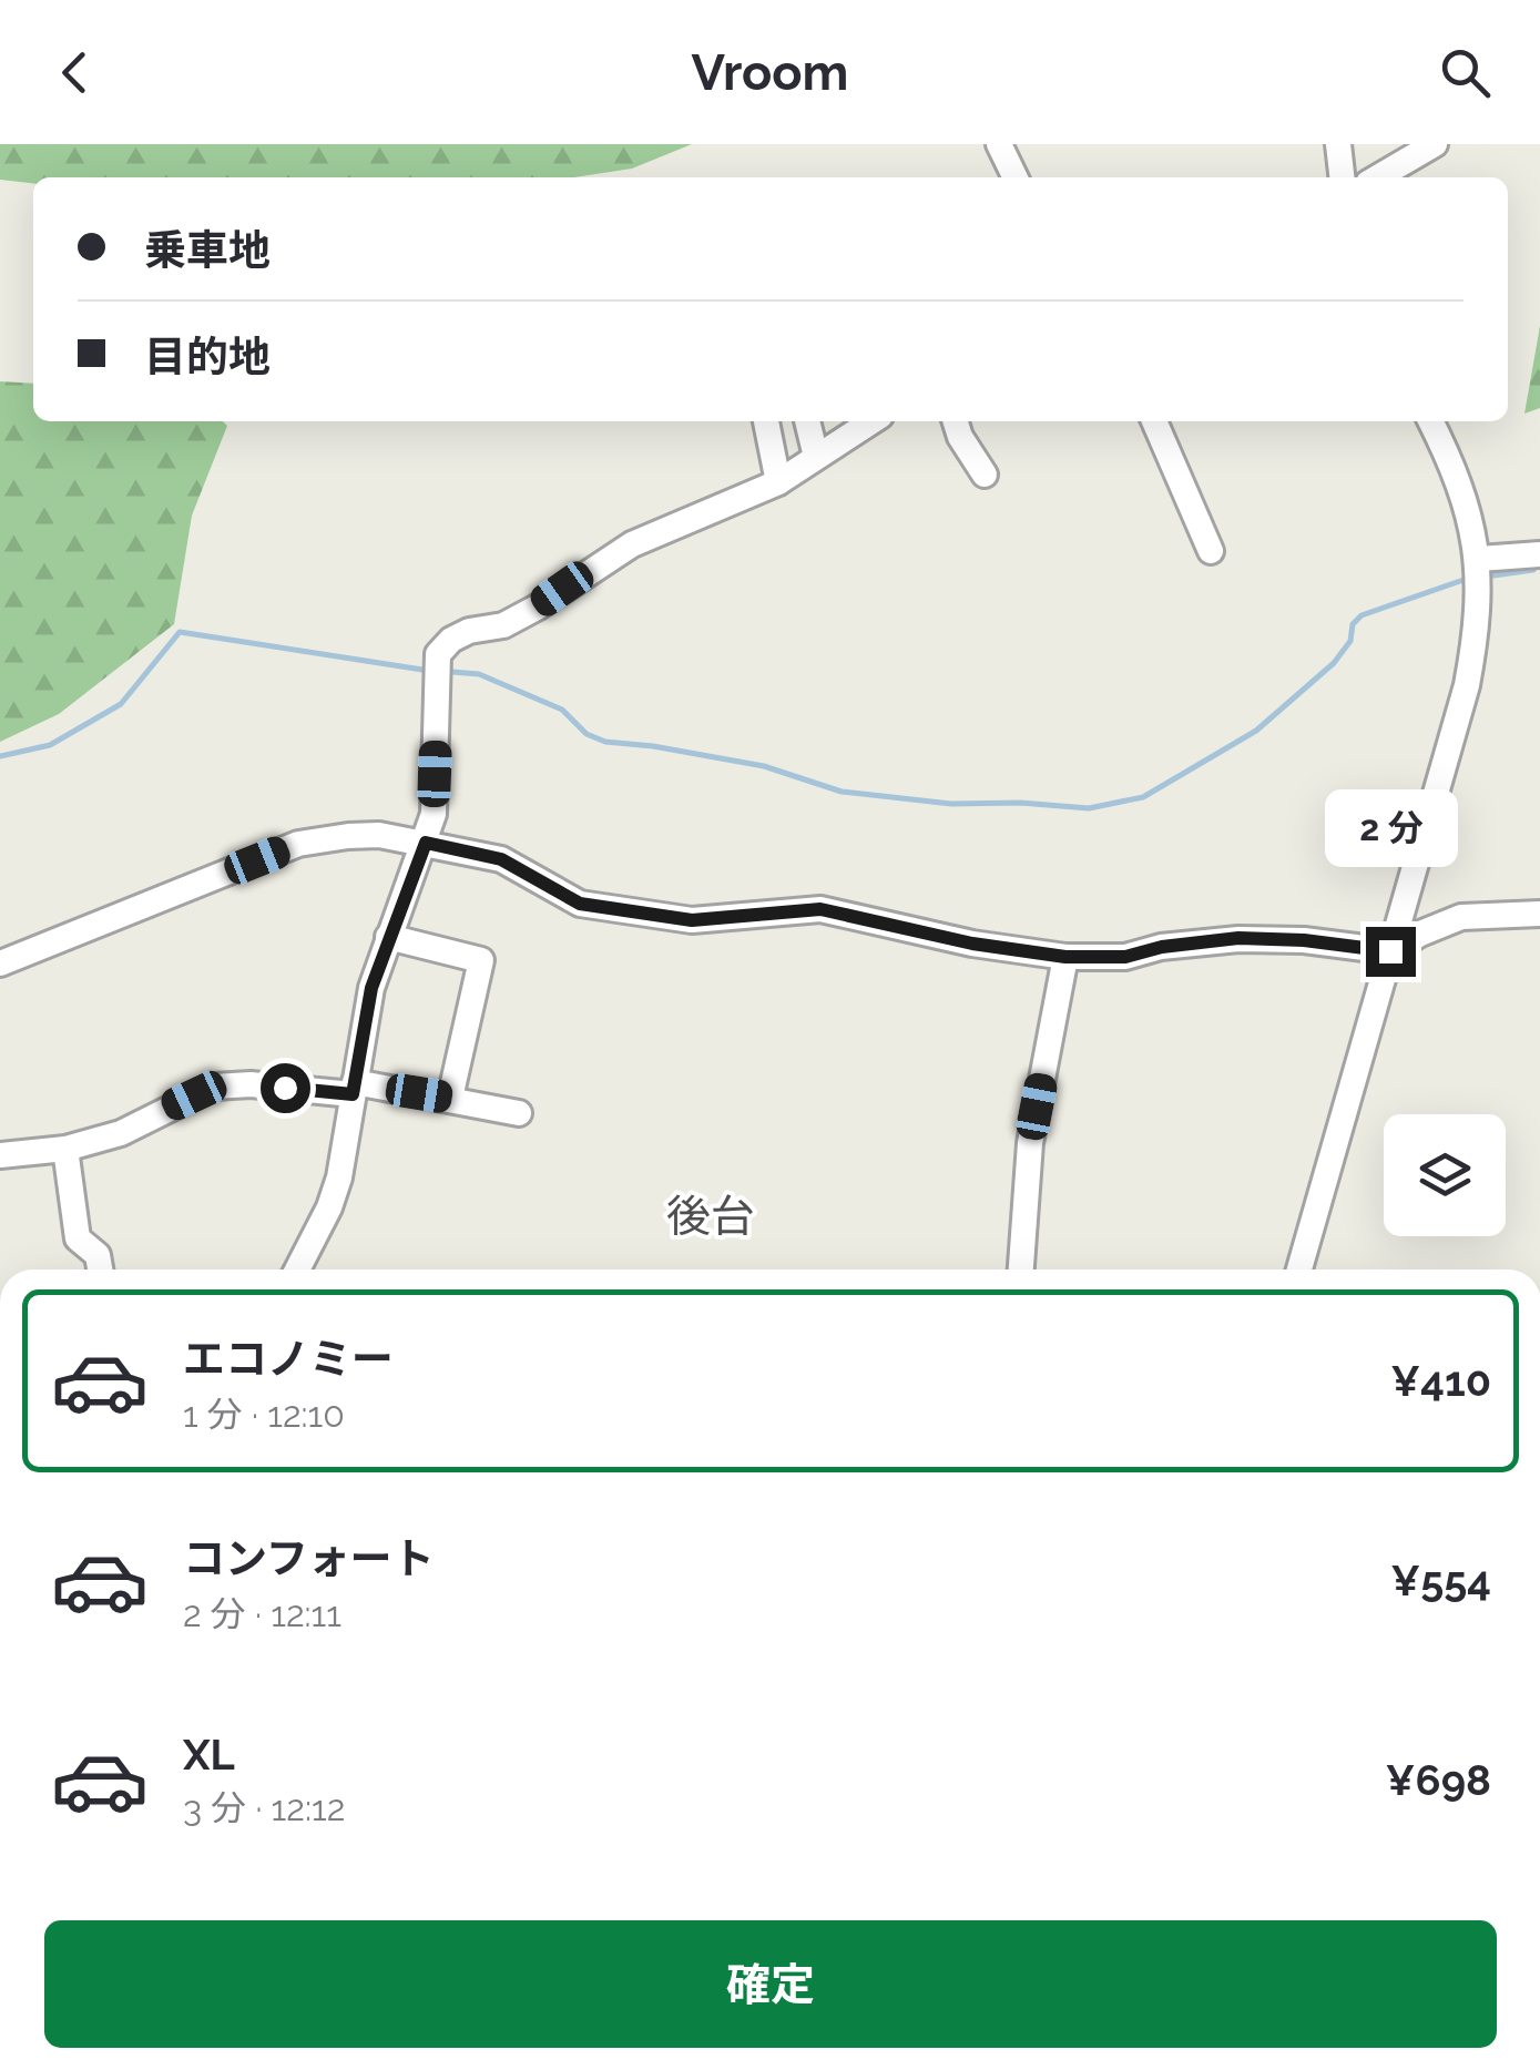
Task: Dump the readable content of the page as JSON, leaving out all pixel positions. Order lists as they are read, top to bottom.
{
  "districts": ["後台"],
  "page": {
    "header": "Vroom",
    "banner": ["乗車地", "目的地"],
    "bubble": "2 分",
    "list": [
      {
        "name": "エコノミー",
        "note": "1 分 · 12:10",
        "value": "¥410"
      },
      {
        "name": "コンフォート",
        "note": "2 分 · 12:11",
        "value": "¥554"
      },
      {
        "name": "XL",
        "note": "3 分 · 12:12",
        "value": "¥698"
      }
    ],
    "buttons": "確定"
  }
}
